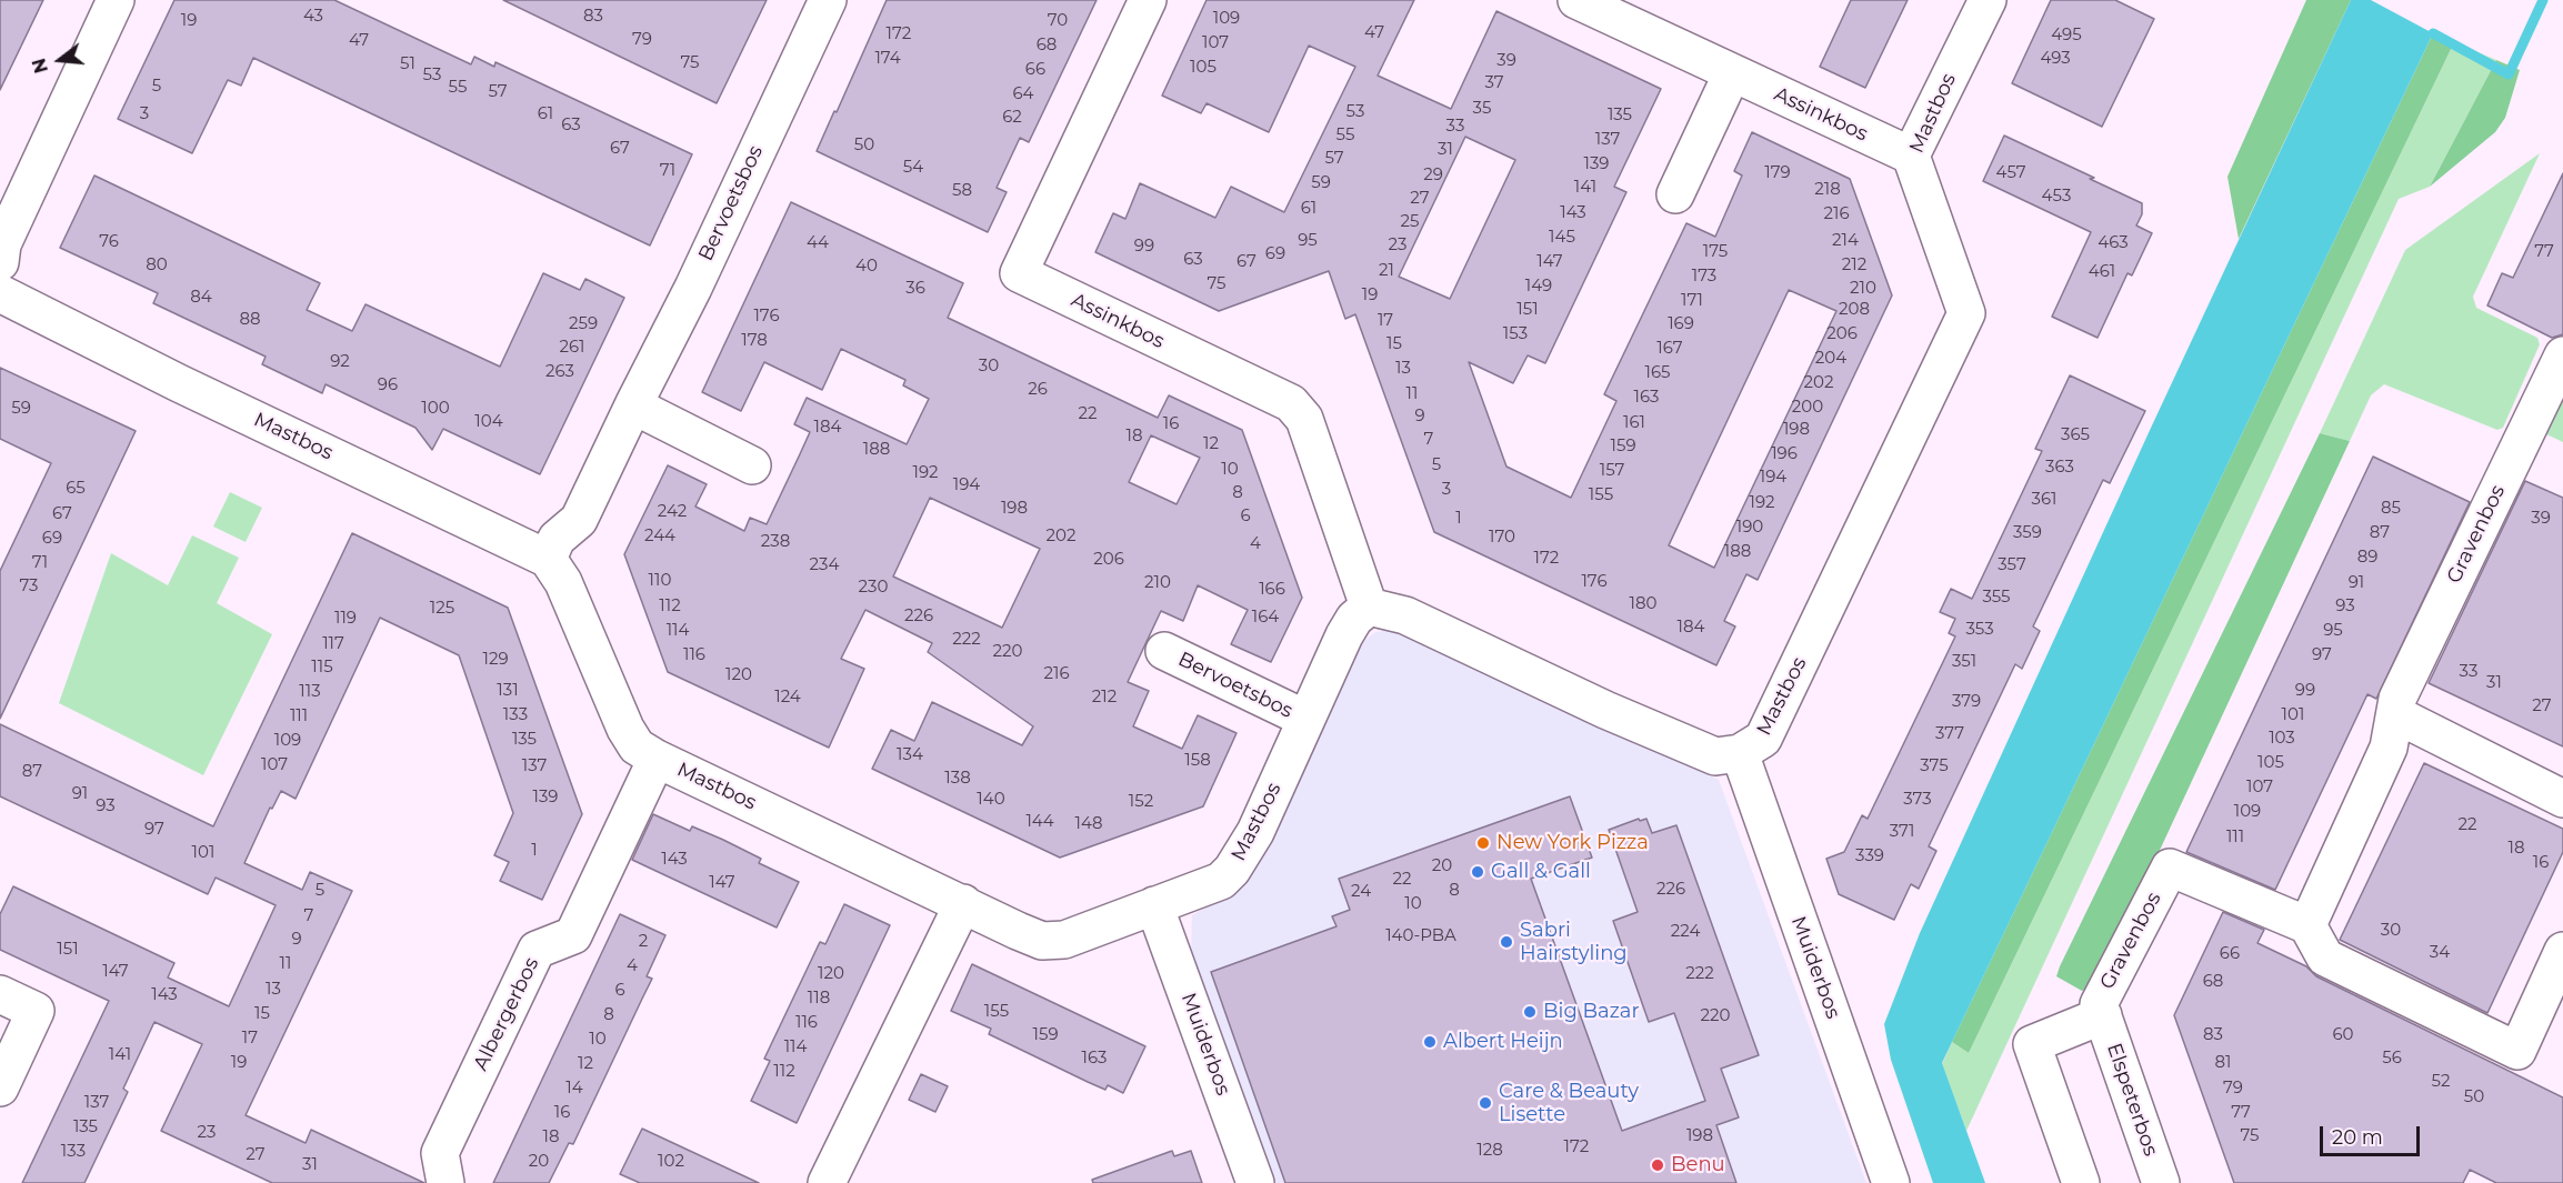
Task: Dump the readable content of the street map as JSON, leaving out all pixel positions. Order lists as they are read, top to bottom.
{
  "streets": {
    "street": [
      "Mastbos",
      "Assinkbos",
      "Bervoetsbos",
      "Gravenbos",
      "Muiderbos",
      "Albergerbos",
      "Elspeterbos"
    ]
  },
  "crossings": [
    ["Mastbos", "Assinkbos"],
    ["Mastbos", "Bervoetsbos"],
    ["Mastbos", "Muiderbos"],
    ["Mastbos", "Albergerbos"],
    ["Gravenbos", "Elspeterbos"]
  ],
  "places": [
    "New York Pizza",
    "Gall & Gall",
    "Sabri Hairstyling",
    "Big Bazar",
    "Albert Heijn",
    "Care & Beauty Lisette",
    "Benu"
  ],
  "house_numbers": [
    "43",
    "83",
    "109",
    "19",
    "70",
    "47",
    "172",
    "495",
    "79",
    "47",
    "107",
    "68",
    "174",
    "493",
    "39",
    "75",
    "51",
    "105",
    "66",
    "53",
    "37",
    "5",
    "55",
    "57",
    "64",
    "35",
    "53",
    "3",
    "61",
    "135",
    "62",
    "63",
    "33",
    "55",
    "137",
    "50",
    "67",
    "31",
    "57",
    "139",
    "54",
    "71",
    "179",
    "457",
    "29",
    "59",
    "141",
    "218",
    "58",
    "453",
    "27",
    "61",
    "143",
    "216",
    "25",
    "145",
    "95",
    "214",
    "76",
    "44",
    "463",
    "23",
    "99",
    "175",
    "77",
    "69",
    "63",
    "67",
    "147",
    "80",
    "212",
    "40",
    "21",
    "461",
    "173",
    "75",
    "149",
    "36",
    "210",
    "19",
    "84",
    "171",
    "151",
    "208",
    "176",
    "88",
    "17",
    "259",
    "169",
    "153",
    "206",
    "178",
    "15",
    "261",
    "167",
    "204",
    "92",
    "30",
    "13",
    "263",
    "165",
    "202",
    "96",
    "26",
    "11",
    "163",
    "200",
    "59",
    "100",
    "22",
    "9",
    "104",
    "161",
    "16",
    "184",
    "198",
    "365",
    "18",
    "7",
    "12",
    "159",
    "188",
    "196",
    "5",
    "363",
    "10",
    "157",
    "192",
    "194",
    "194",
    "65",
    "3",
    "8",
    "155",
    "361",
    "192",
    "198",
    "85",
    "242",
    "67",
    "6",
    "1",
    "39",
    "190",
    "359",
    "87",
    "244",
    "202",
    "170",
    "69",
    "238",
    "4",
    "188",
    "89",
    "172",
    "206",
    "71",
    "234",
    "357",
    "110",
    "176",
    "210",
    "91",
    "73",
    "230",
    "166",
    "355",
    "180",
    "112",
    "93",
    "125",
    "226",
    "164",
    "119",
    "184",
    "353",
    "114",
    "95",
    "222",
    "117",
    "220",
    "116",
    "97",
    "129",
    "351",
    "115",
    "33",
    "216",
    "120",
    "31",
    "131",
    "99",
    "113",
    "124",
    "212",
    "379",
    "27",
    "133",
    "101",
    "111",
    "377",
    "103",
    "135",
    "109",
    "134",
    "158",
    "105",
    "107",
    "137",
    "375",
    "87",
    "138",
    "107",
    "91",
    "139",
    "140",
    "373",
    "152",
    "93",
    "109",
    "144",
    "148",
    "22",
    "97",
    "371",
    "111",
    "18",
    "1",
    "101",
    "339",
    "143",
    "16",
    "20",
    "22",
    "147",
    "226",
    "5",
    "8",
    "24",
    "10",
    "7",
    "30",
    "224",
    "140-PBA",
    "9",
    "2",
    "151",
    "34",
    "66",
    "11",
    "4",
    "147",
    "120",
    "222",
    "68",
    "13",
    "6",
    "143",
    "118",
    "155",
    "15",
    "8",
    "220",
    "116",
    "159",
    "83",
    "60",
    "17",
    "10",
    "114",
    "141",
    "163",
    "56",
    "19",
    "81",
    "12",
    "112",
    "52",
    "14",
    "79",
    "50",
    "137",
    "16",
    "77",
    "135",
    "23",
    "198",
    "75",
    "18",
    "172",
    "128",
    "133",
    "27",
    "20",
    "102",
    "31"
  ],
  "scale_bar": "20 m",
  "north": "left"
}
